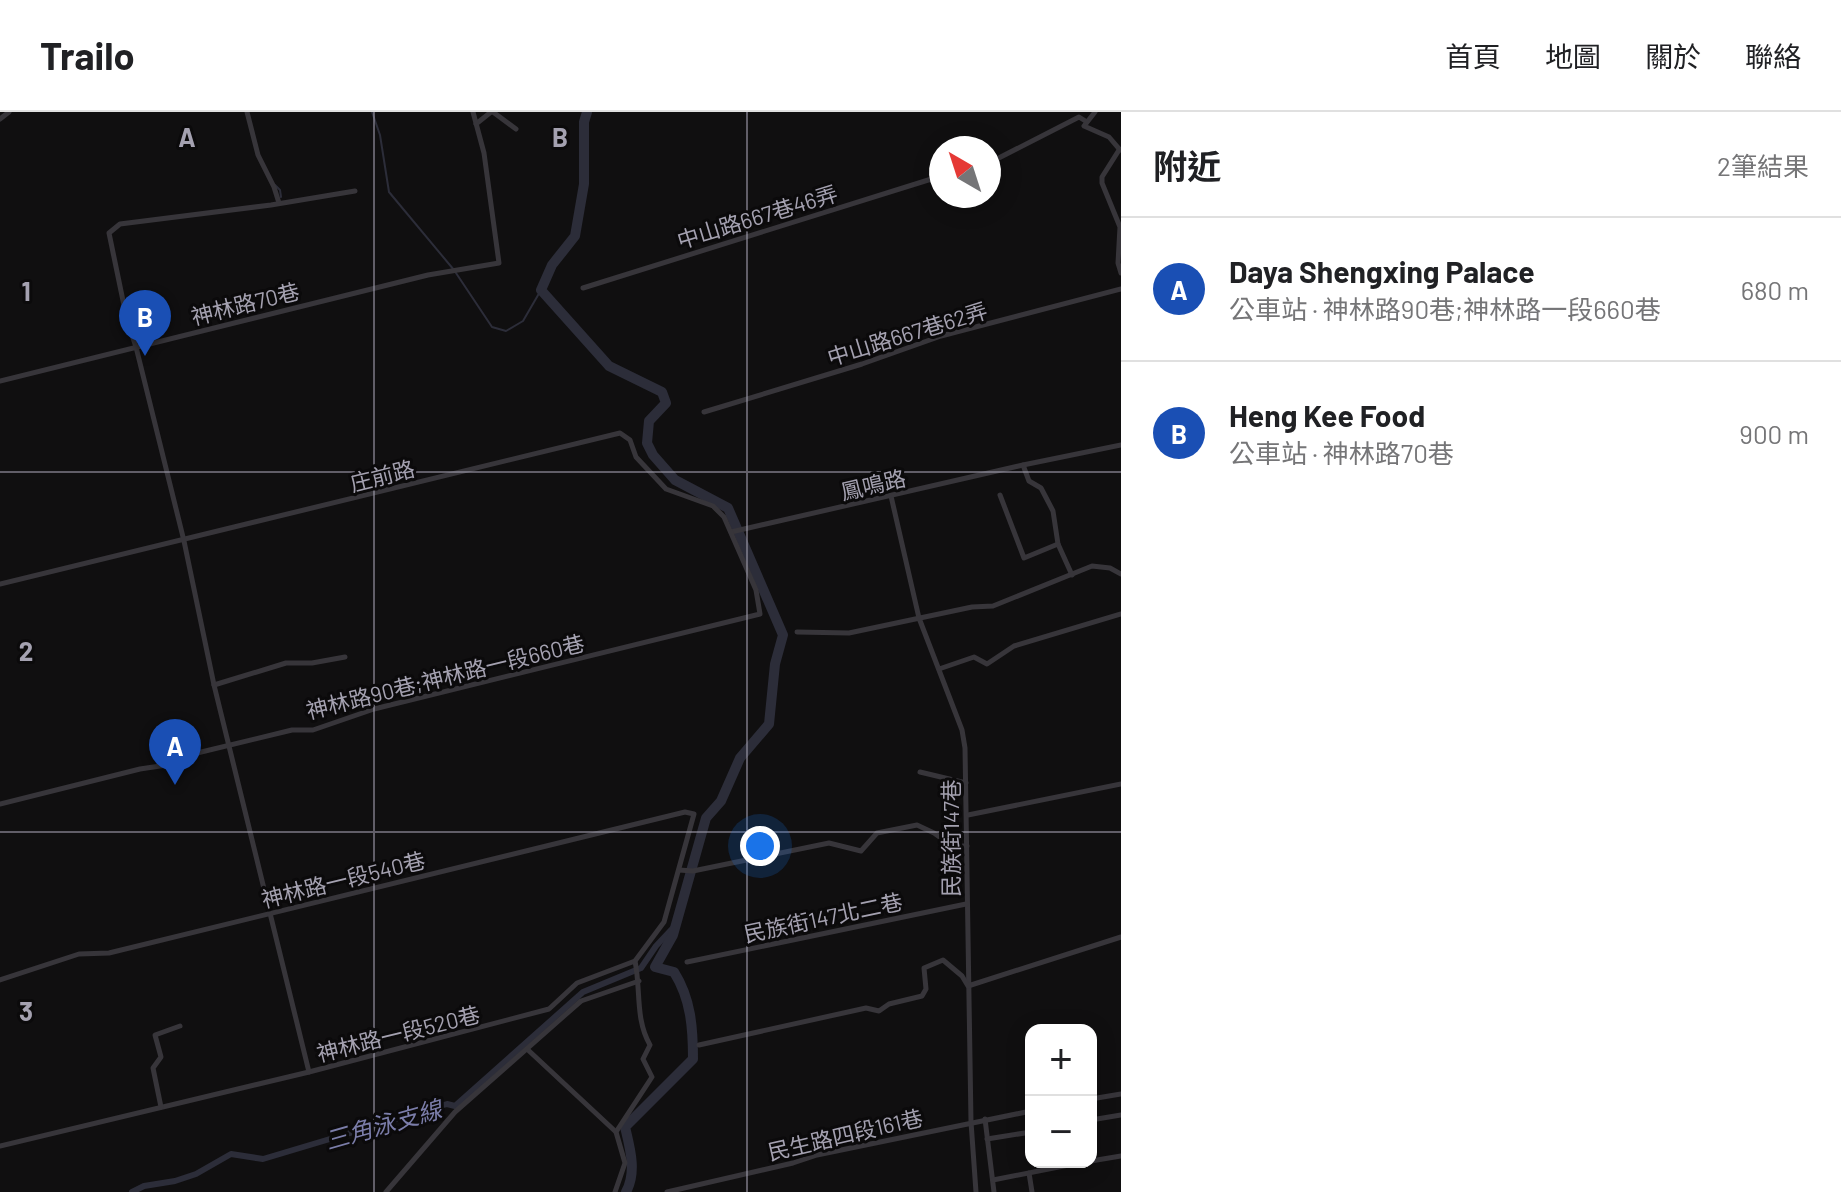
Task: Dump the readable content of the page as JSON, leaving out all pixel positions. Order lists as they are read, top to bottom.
{
  "streets": {
    "street": [
      "中山路667巷46弄",
      "神林路70巷",
      "中山路667巷62弄",
      "庄前路",
      "鳳鳴路",
      "神林路90巷;神林路一段660巷",
      "民族街147巷",
      "神林路一段540巷",
      "民族街147北二巷",
      "神林路一段520巷",
      "民生路四段161巷"
    ]
  },
  "crossings": [
    ["庄前路", "鳳鳴路"],
    ["庄前路", "神林路90巷;神林路一段660巷"],
    ["鳳鳴路", "神林路90巷;神林路一段660巷"],
    ["鳳鳴路", "民族街147巷"],
    ["民族街147巷", "民族街147北二巷"],
    ["民族街147巷", "民生路四段161巷"]
  ],
  "water": ["三角泳支線"],
  "north": "top left",
  "page": {
    "header": "Trailo",
    "nav": [
      "首頁",
      "地圖",
      "關於",
      "聯絡"
    ],
    "heading": ["附近", "2筆結果"],
    "list": [
      {
        "mark": "A",
        "name": "Daya Shengxing Palace",
        "note": "公車站 · 神林路90巷;神林路一段660巷",
        "value": "680 m"
      },
      {
        "mark": "B",
        "name": "Heng Kee Food",
        "note": "公車站 · 神林路70巷",
        "value": "900 m"
      }
    ],
    "pins": ["B", "A"],
    "map_buttons": ["+", "−"]
  },
  "grid": {
    "columns": ["A", "B"],
    "rows": ["1", "2", "3"]
  }
}
